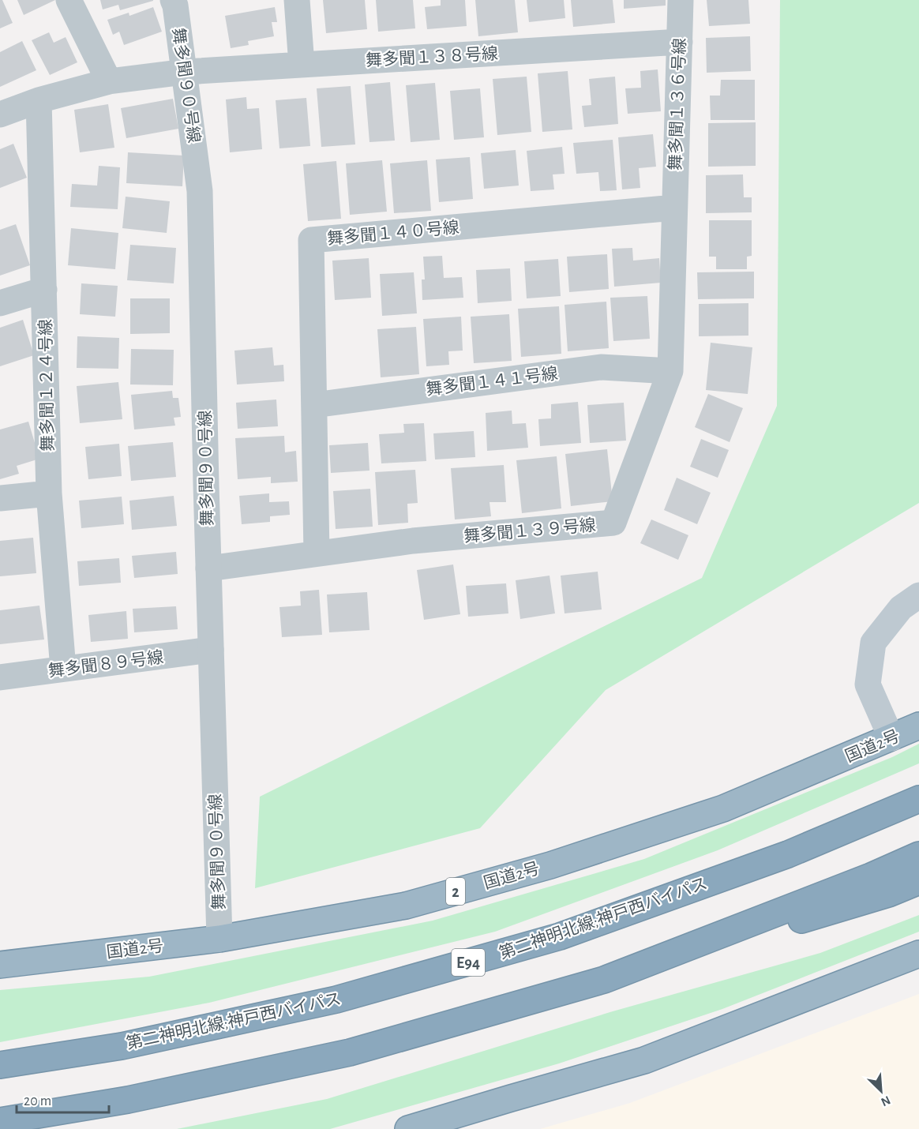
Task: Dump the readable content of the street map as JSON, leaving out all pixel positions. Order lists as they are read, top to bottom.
{
  "streets": {
    "highway": [
      "国道2号",
      "2",
      "第二神明北線;神戸西バイパス",
      "E94"
    ],
    "street": [
      "舞多聞１３８号線",
      "舞多聞９０号線",
      "舞多聞１３６号線",
      "舞多聞１４０号線",
      "舞多聞１４１号線",
      "舞多聞１２４号線",
      "舞多聞１３９号線",
      "舞多聞８９号線"
    ]
  },
  "crossings": [
    ["舞多聞１３８号線", "舞多聞９０号線"],
    ["舞多聞１３８号線", "舞多聞１３６号線"],
    ["舞多聞１３８号線", "舞多聞１２４号線"],
    ["舞多聞９０号線", "舞多聞１３９号線"],
    ["舞多聞９０号線", "舞多聞８９号線"],
    ["舞多聞９０号線", "国道2号"],
    ["舞多聞１３６号線", "舞多聞１４０号線"],
    ["舞多聞１３６号線", "舞多聞１３９号線"],
    ["舞多聞１４０号線", "舞多聞１４１号線"],
    ["舞多聞１４０号線", "舞多聞１３９号線"],
    ["舞多聞１４１号線", "舞多聞１３９号線"],
    ["舞多聞１２４号線", "舞多聞８９号線"]
  ],
  "scale_bar": "20 m",
  "north": "bottom right"
}
